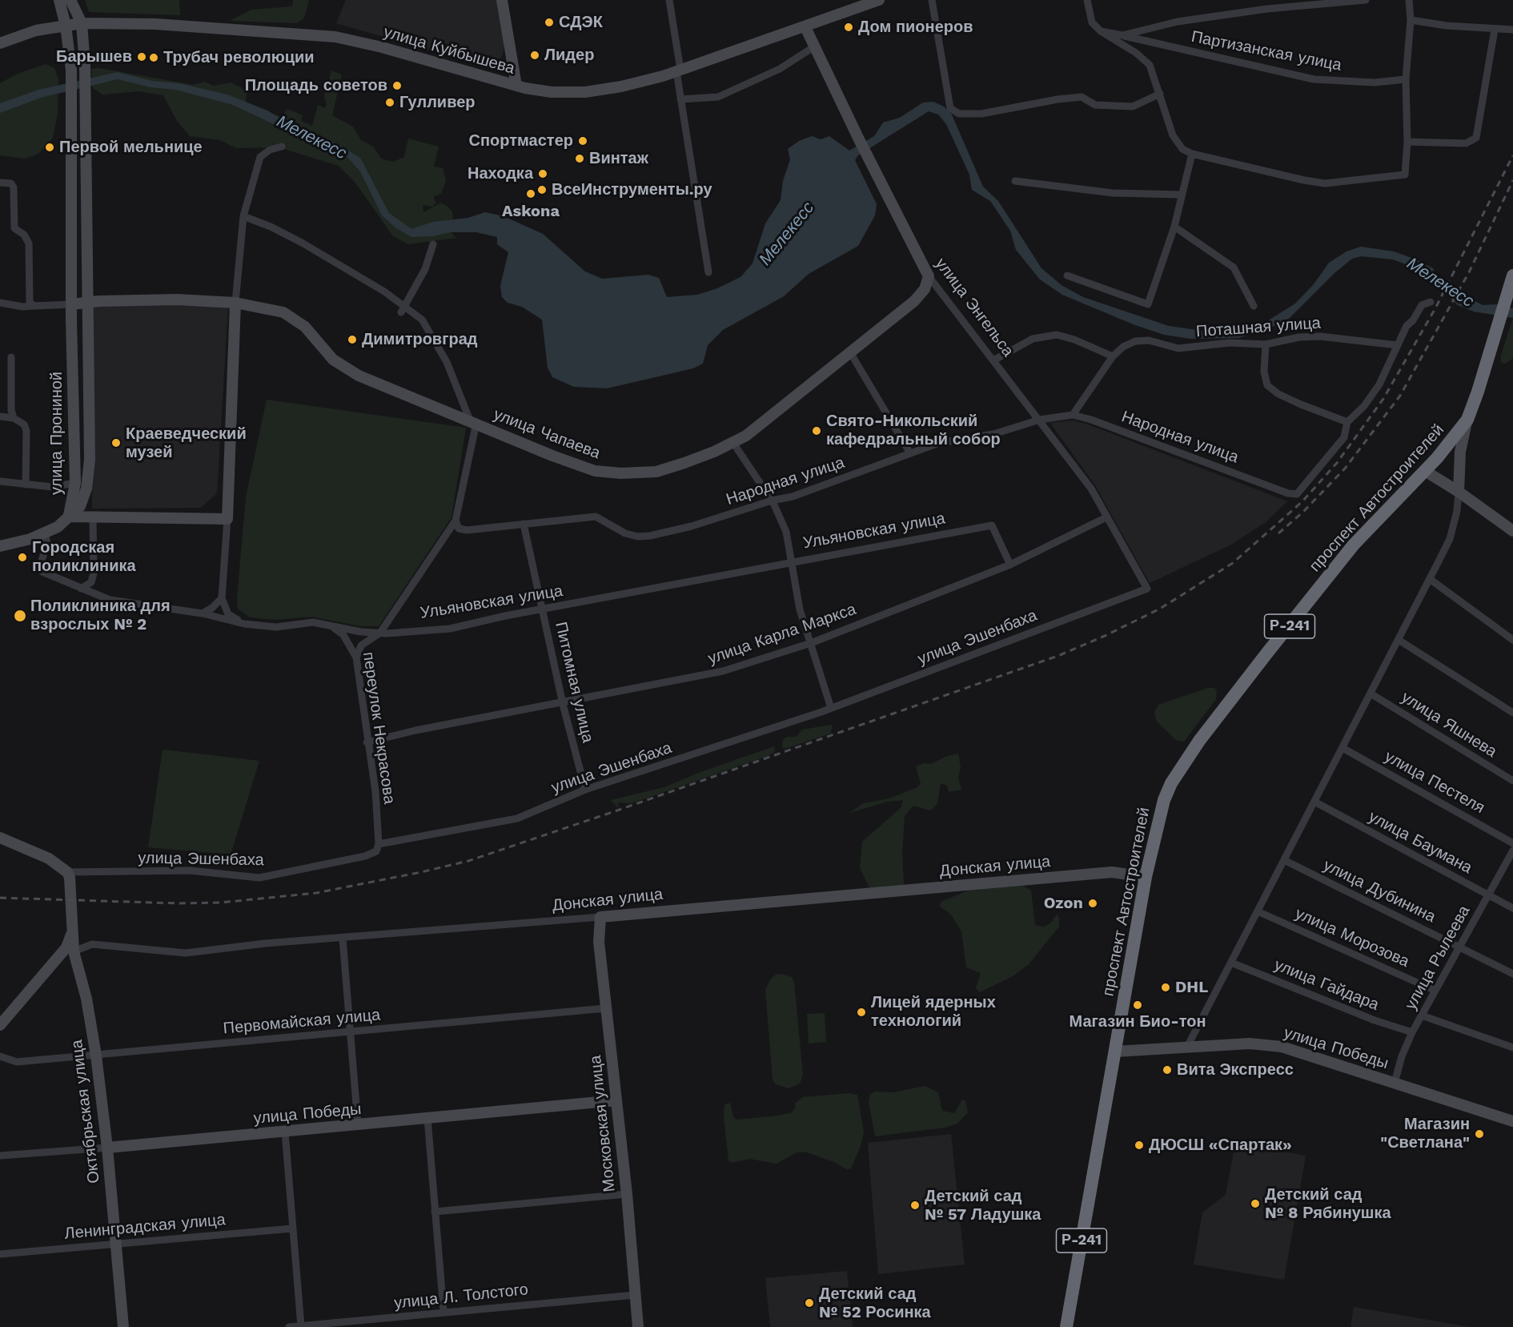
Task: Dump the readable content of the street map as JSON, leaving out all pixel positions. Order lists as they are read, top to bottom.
{
  "streets": {
    "highway": ["проспект Автостроителей", "Р-241"],
    "street": [
      "улица Куйбышева",
      "Партизанская улица",
      "улица Энгельса",
      "Поташная улица",
      "улица Прониной",
      "улица Чапаева",
      "Народная улица",
      "Ульяновская улица",
      "улица Карла Маркса",
      "улица Эшенбаха",
      "Питомная улица",
      "улица Яшнева",
      "переулок Некрасова",
      "улица Пестеля",
      "улица Баумана",
      "Донская улица",
      "улица Дубинина",
      "улица Морозова",
      "улица Рылеева",
      "улица Гайдара",
      "Первомайская улица",
      "улица Победы",
      "Октябрьская улица",
      "Московская улица",
      "Ленинградская улица",
      "улица Л. Толстого"
    ]
  },
  "crossings": [
    ["улица Куйбышева", "улица Энгельса"],
    ["улица Куйбышева", "улица Прониной"],
    ["улица Энгельса", "улица Чапаева"],
    ["улица Энгельса", "Народная улица"],
    ["улица Энгельса", "улица Карла Маркса"],
    ["улица Энгельса", "улица Эшенбаха"],
    ["улица Прониной", "улица Чапаева"],
    ["Народная улица", "Питомная улица"],
    ["проспект Автостроителей", "Донская улица"],
    ["проспект Автостроителей", "улица Победы"],
    ["Ульяновская улица", "улица Карла Маркса"],
    ["Ульяновская улица", "Питомная улица"],
    ["Ульяновская улица", "переулок Некрасова"],
    ["улица Карла Маркса", "Питомная улица"],
    ["улица Карла Маркса", "переулок Некрасова"],
    ["улица Эшенбаха", "Питомная улица"],
    ["улица Эшенбаха", "переулок Некрасова"],
    ["улица Эшенбаха", "Октябрьская улица"],
    ["улица Баумана", "улица Рылеева"],
    ["Донская улица", "Октябрьская улица"],
    ["Донская улица", "Московская улица"],
    ["улица Дубинина", "улица Рылеева"],
    ["улица Морозова", "улица Рылеева"],
    ["улица Рылеева", "улица Гайдара"],
    ["улица Рылеева", "улица Победы"],
    ["Первомайская улица", "Октябрьская улица"],
    ["Первомайская улица", "Московская улица"],
    ["улица Победы", "Октябрьская улица"],
    ["улица Победы", "Московская улица"],
    ["Октябрьская улица", "Ленинградская улица"],
    ["Московская улица", "улица Л. Толстого"]
  ],
  "water": ["Мелекесс"],
  "places": [
    "СДЭК",
    "Дом пионеров",
    "Лидер",
    "Барышев",
    "Трубач революции",
    "Площадь советов",
    "Гулливер",
    "Спортмастер",
    "Первой мельнице",
    "Винтаж",
    "Находка",
    "ВсеИнструменты.ру",
    "Askona",
    "Димитровград",
    "Свято-Никольский кафедральный собор",
    "Краеведческий музей",
    "Городская поликлиника",
    "Поликлиника для взрослых № 2",
    "Ozon",
    "DHL",
    "Магазин Био-тон",
    "Лицей ядерных технологий",
    "Вита Экспресс",
    "Магазин \"Светлана\"",
    "ДЮСШ «Спартак»",
    "Детский сад № 8 Рябинушка",
    "Детский сад № 57 Ладушка",
    "Детский сад № 52 Росинка"
  ]
}
